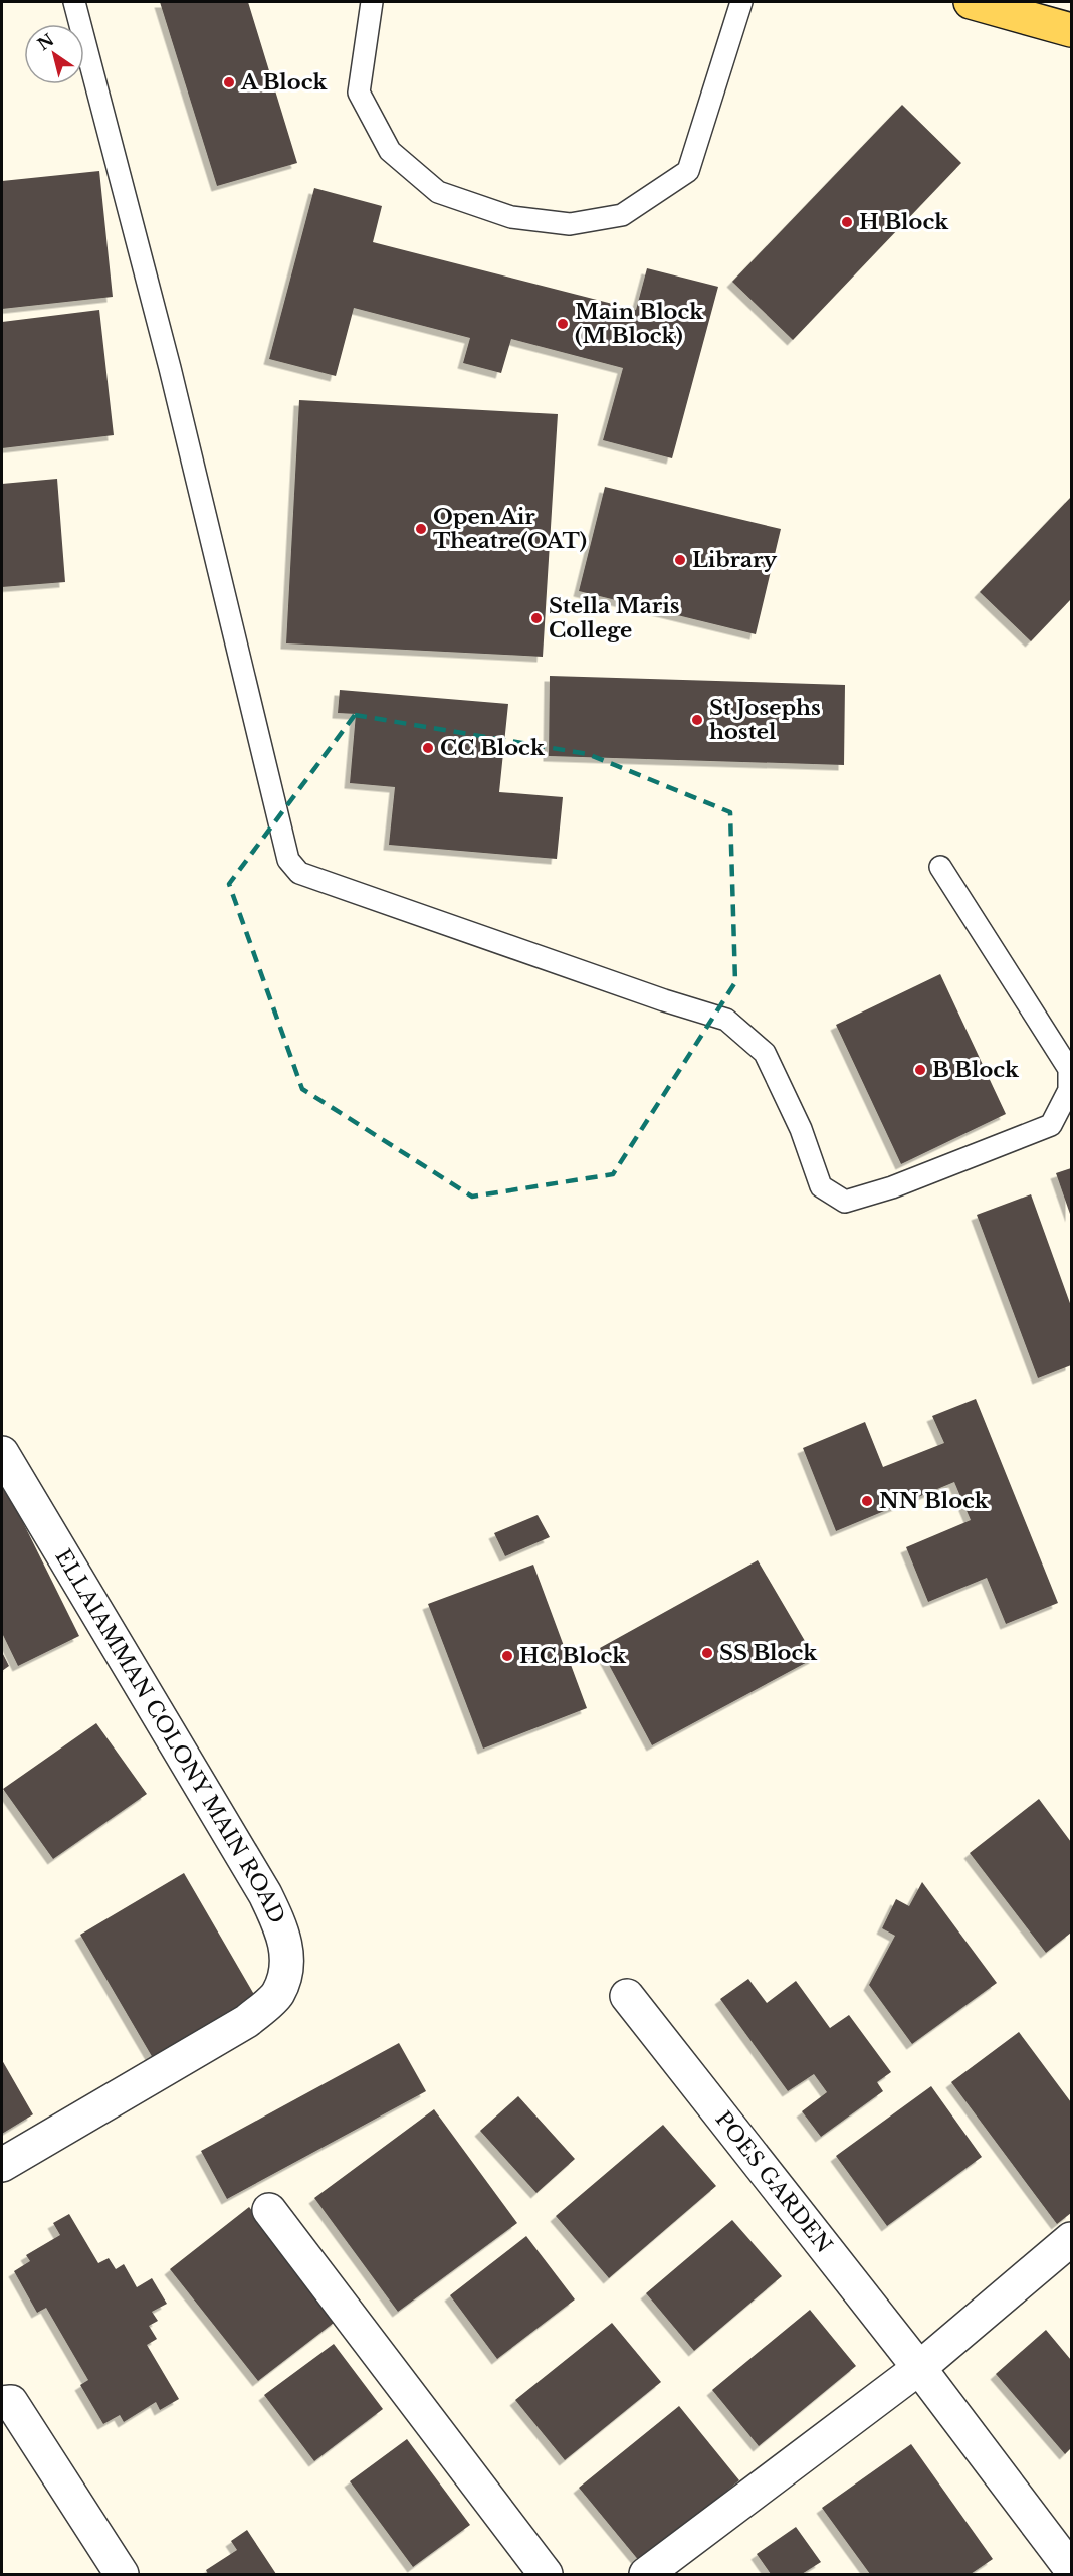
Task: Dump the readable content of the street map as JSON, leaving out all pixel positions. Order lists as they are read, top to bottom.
{
  "streets": {
    "street": ["ELLAIAMMAN COLONY MAIN ROAD", "POES GARDEN"]
  },
  "places": [
    "A Block",
    "H Block",
    "Main Block (M Block)",
    "Open Air Theatre(OAT)",
    "Library",
    "Stella Maris College",
    "St Josephs hostel",
    "CC Block",
    "B Block",
    "NN Block",
    "SS Block",
    "HC Block"
  ],
  "north": "top left"
}
